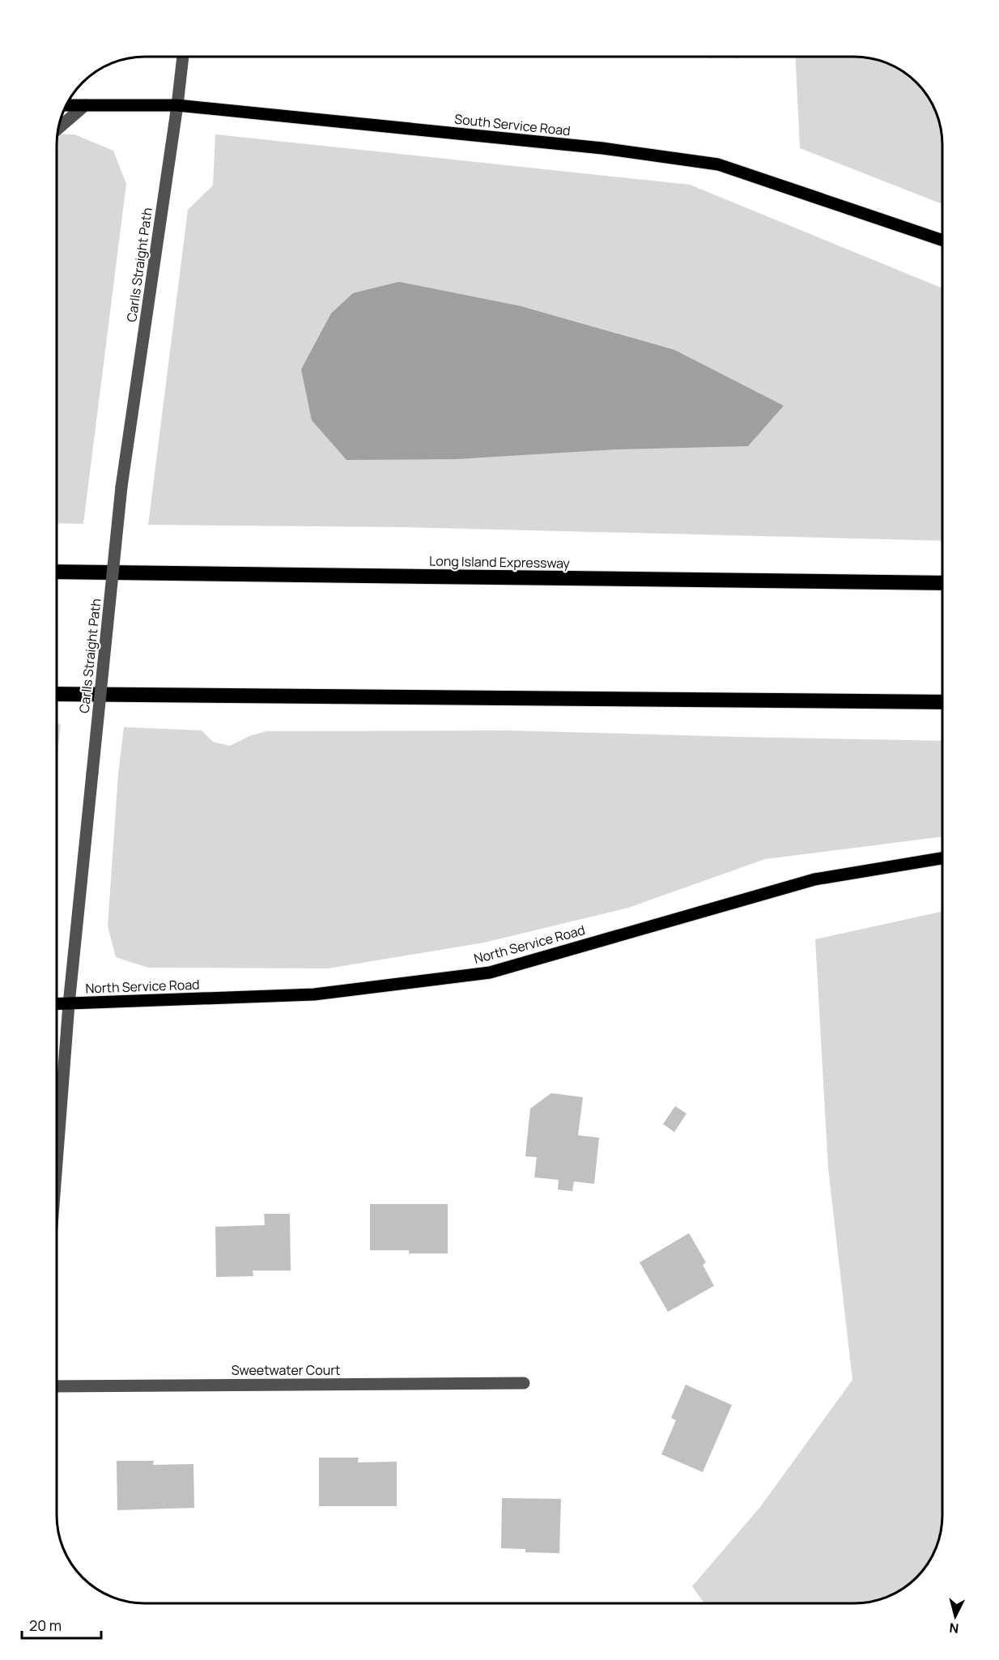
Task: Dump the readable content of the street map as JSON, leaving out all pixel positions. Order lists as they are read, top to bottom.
{
  "streets": {
    "highway": ["Long Island Expressway"],
    "main road": ["South Service Road", "North Service Road"],
    "street": ["Carlls Straight Path", "Sweetwater Court"]
  },
  "crossings": [
    ["South Service Road", "Carlls Straight Path"],
    ["Carlls Straight Path", "North Service Road"]
  ],
  "scale_bar": "20 m",
  "north": "bottom"
}
